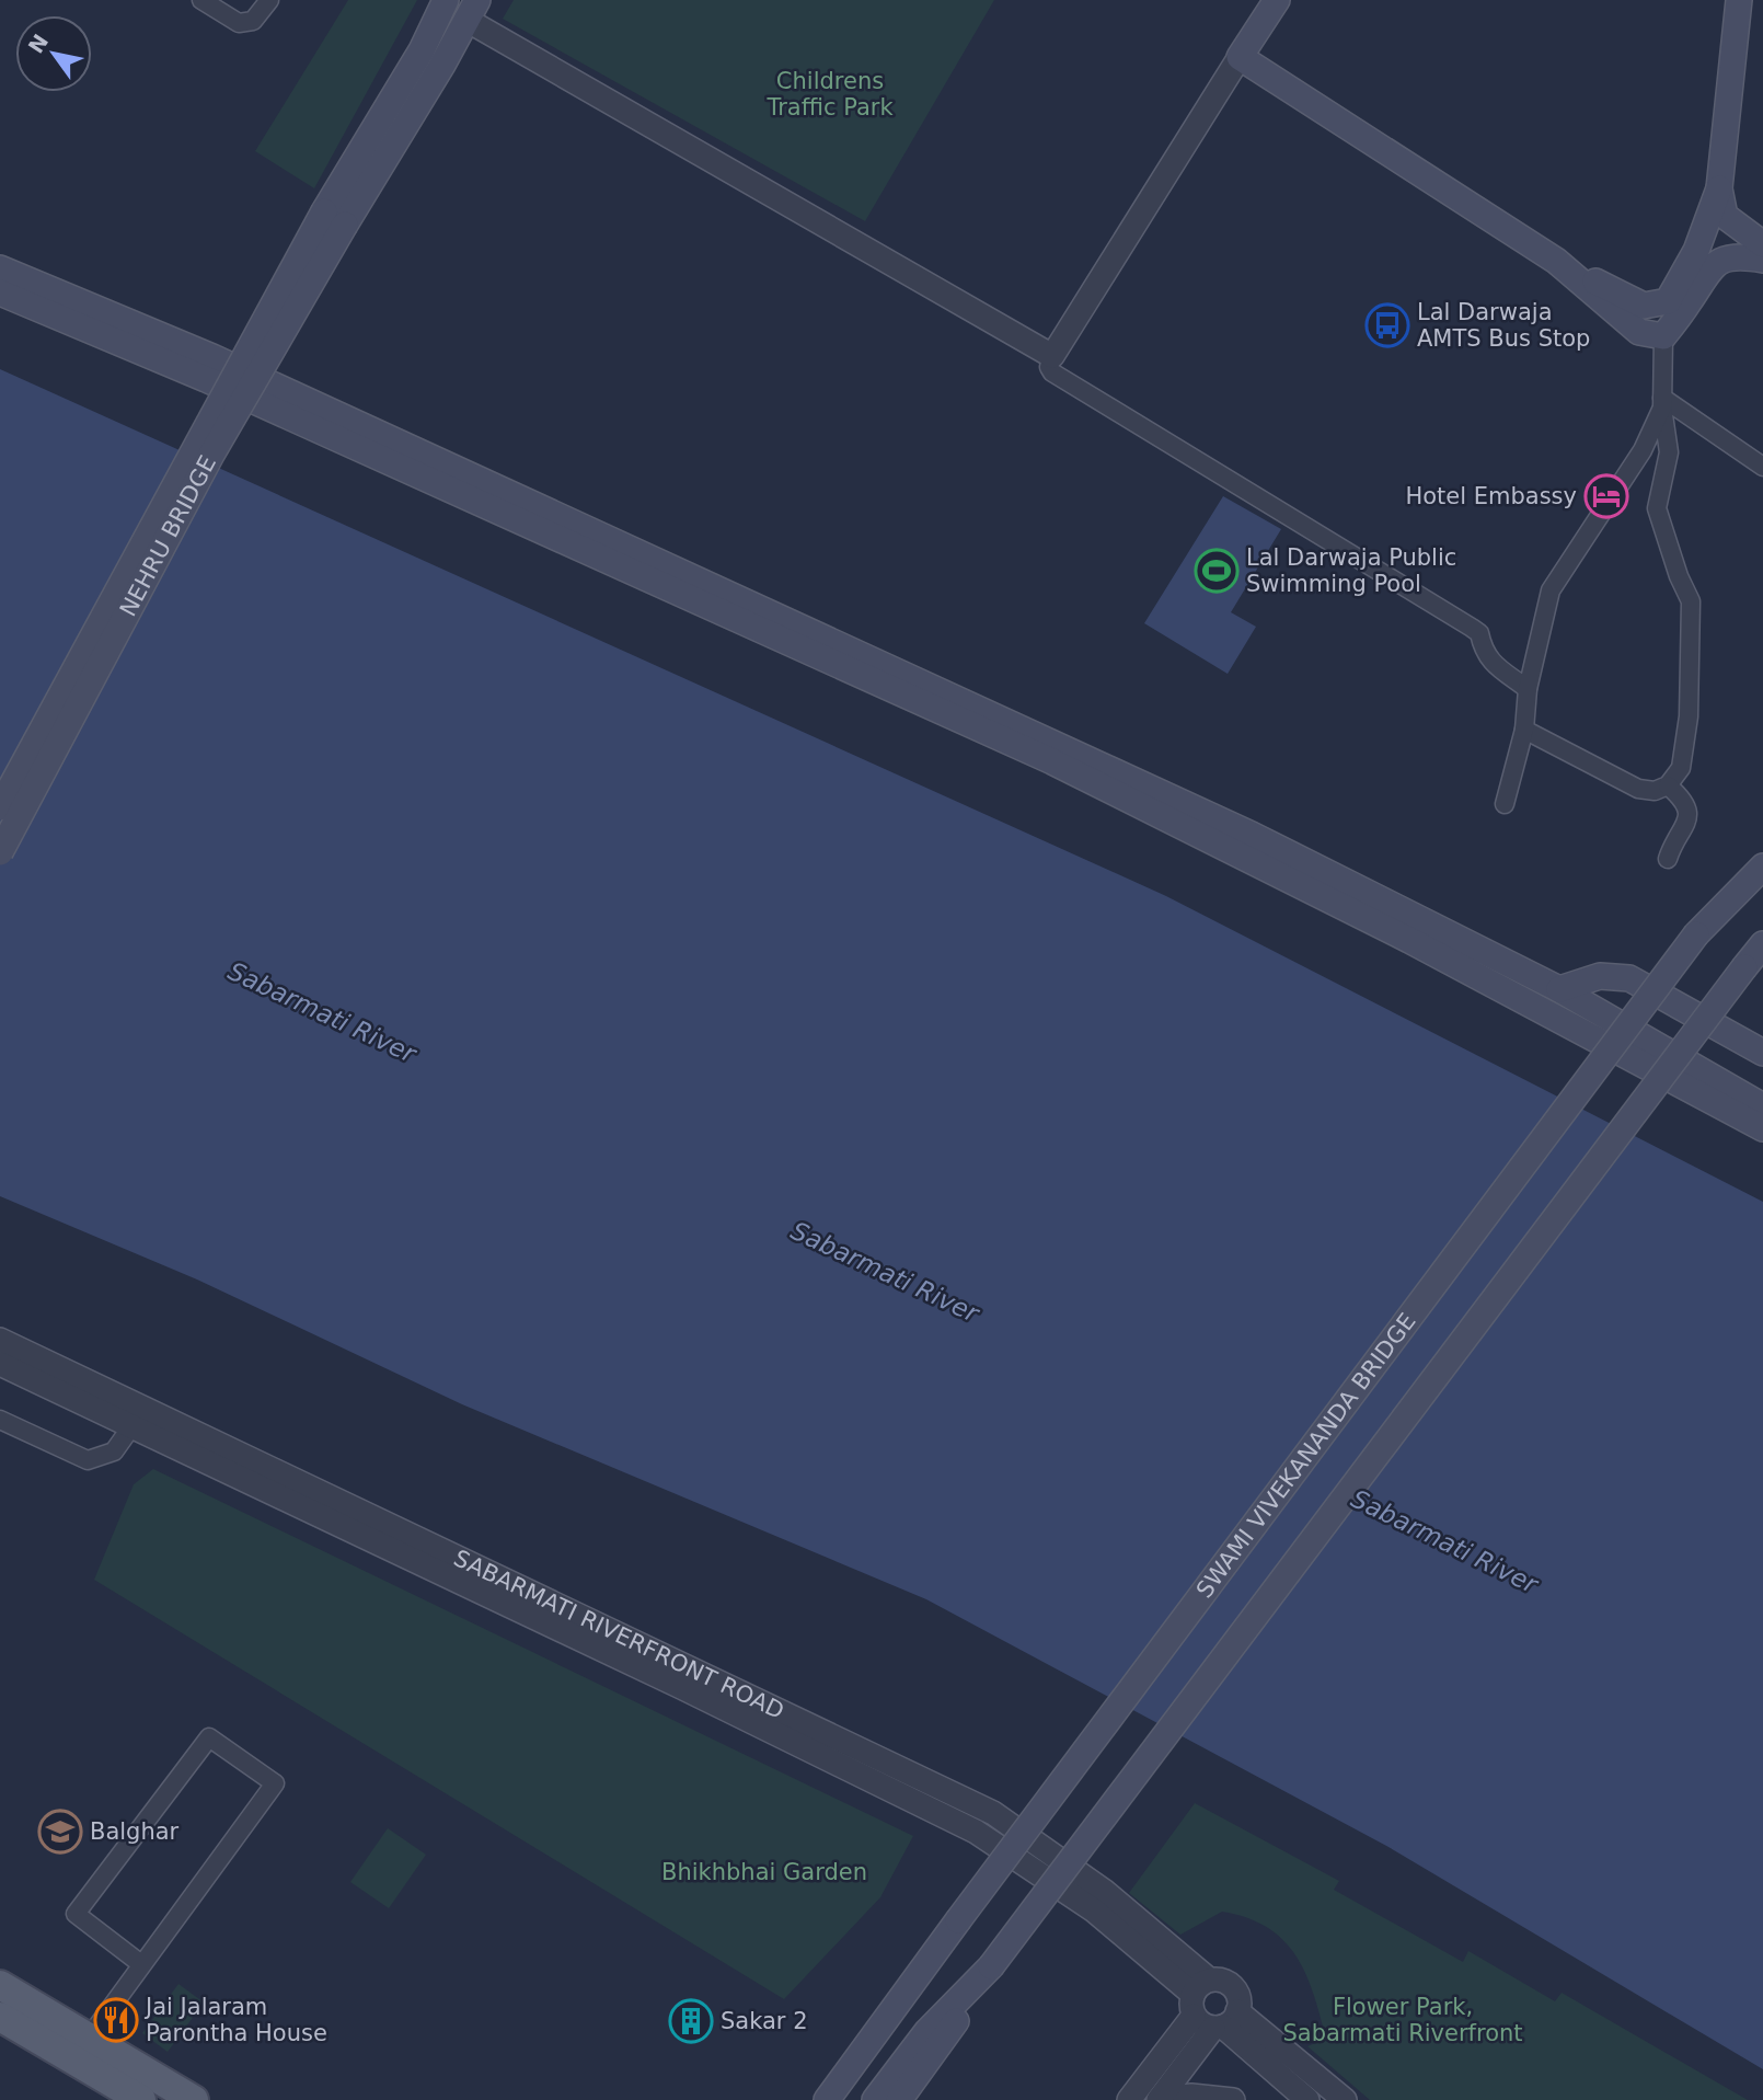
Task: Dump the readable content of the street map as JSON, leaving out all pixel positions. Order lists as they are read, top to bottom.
{
  "streets": {
    "main road": ["NEHRU BRIDGE", "SWAMI VIVEKANANDA BRIDGE"],
    "street": ["SABARMATI RIVERFRONT ROAD"]
  },
  "water": ["Sabarmati River"],
  "parks": ["Childrens Traffic Park", "Bhikhbhai Garden", "Flower Park, Sabarmati Riverfront"],
  "places": {
    "bus stop": ["Lal Darwaja AMTS Bus Stop"],
    "hotel": ["Hotel Embassy"],
    "sports": ["Lal Darwaja Public Swimming Pool"],
    "school or university": ["Balghar"],
    "restaurant": ["Jai Jalaram Parontha House"],
    "building": ["Sakar 2"]
  },
  "north": "top left"
}
